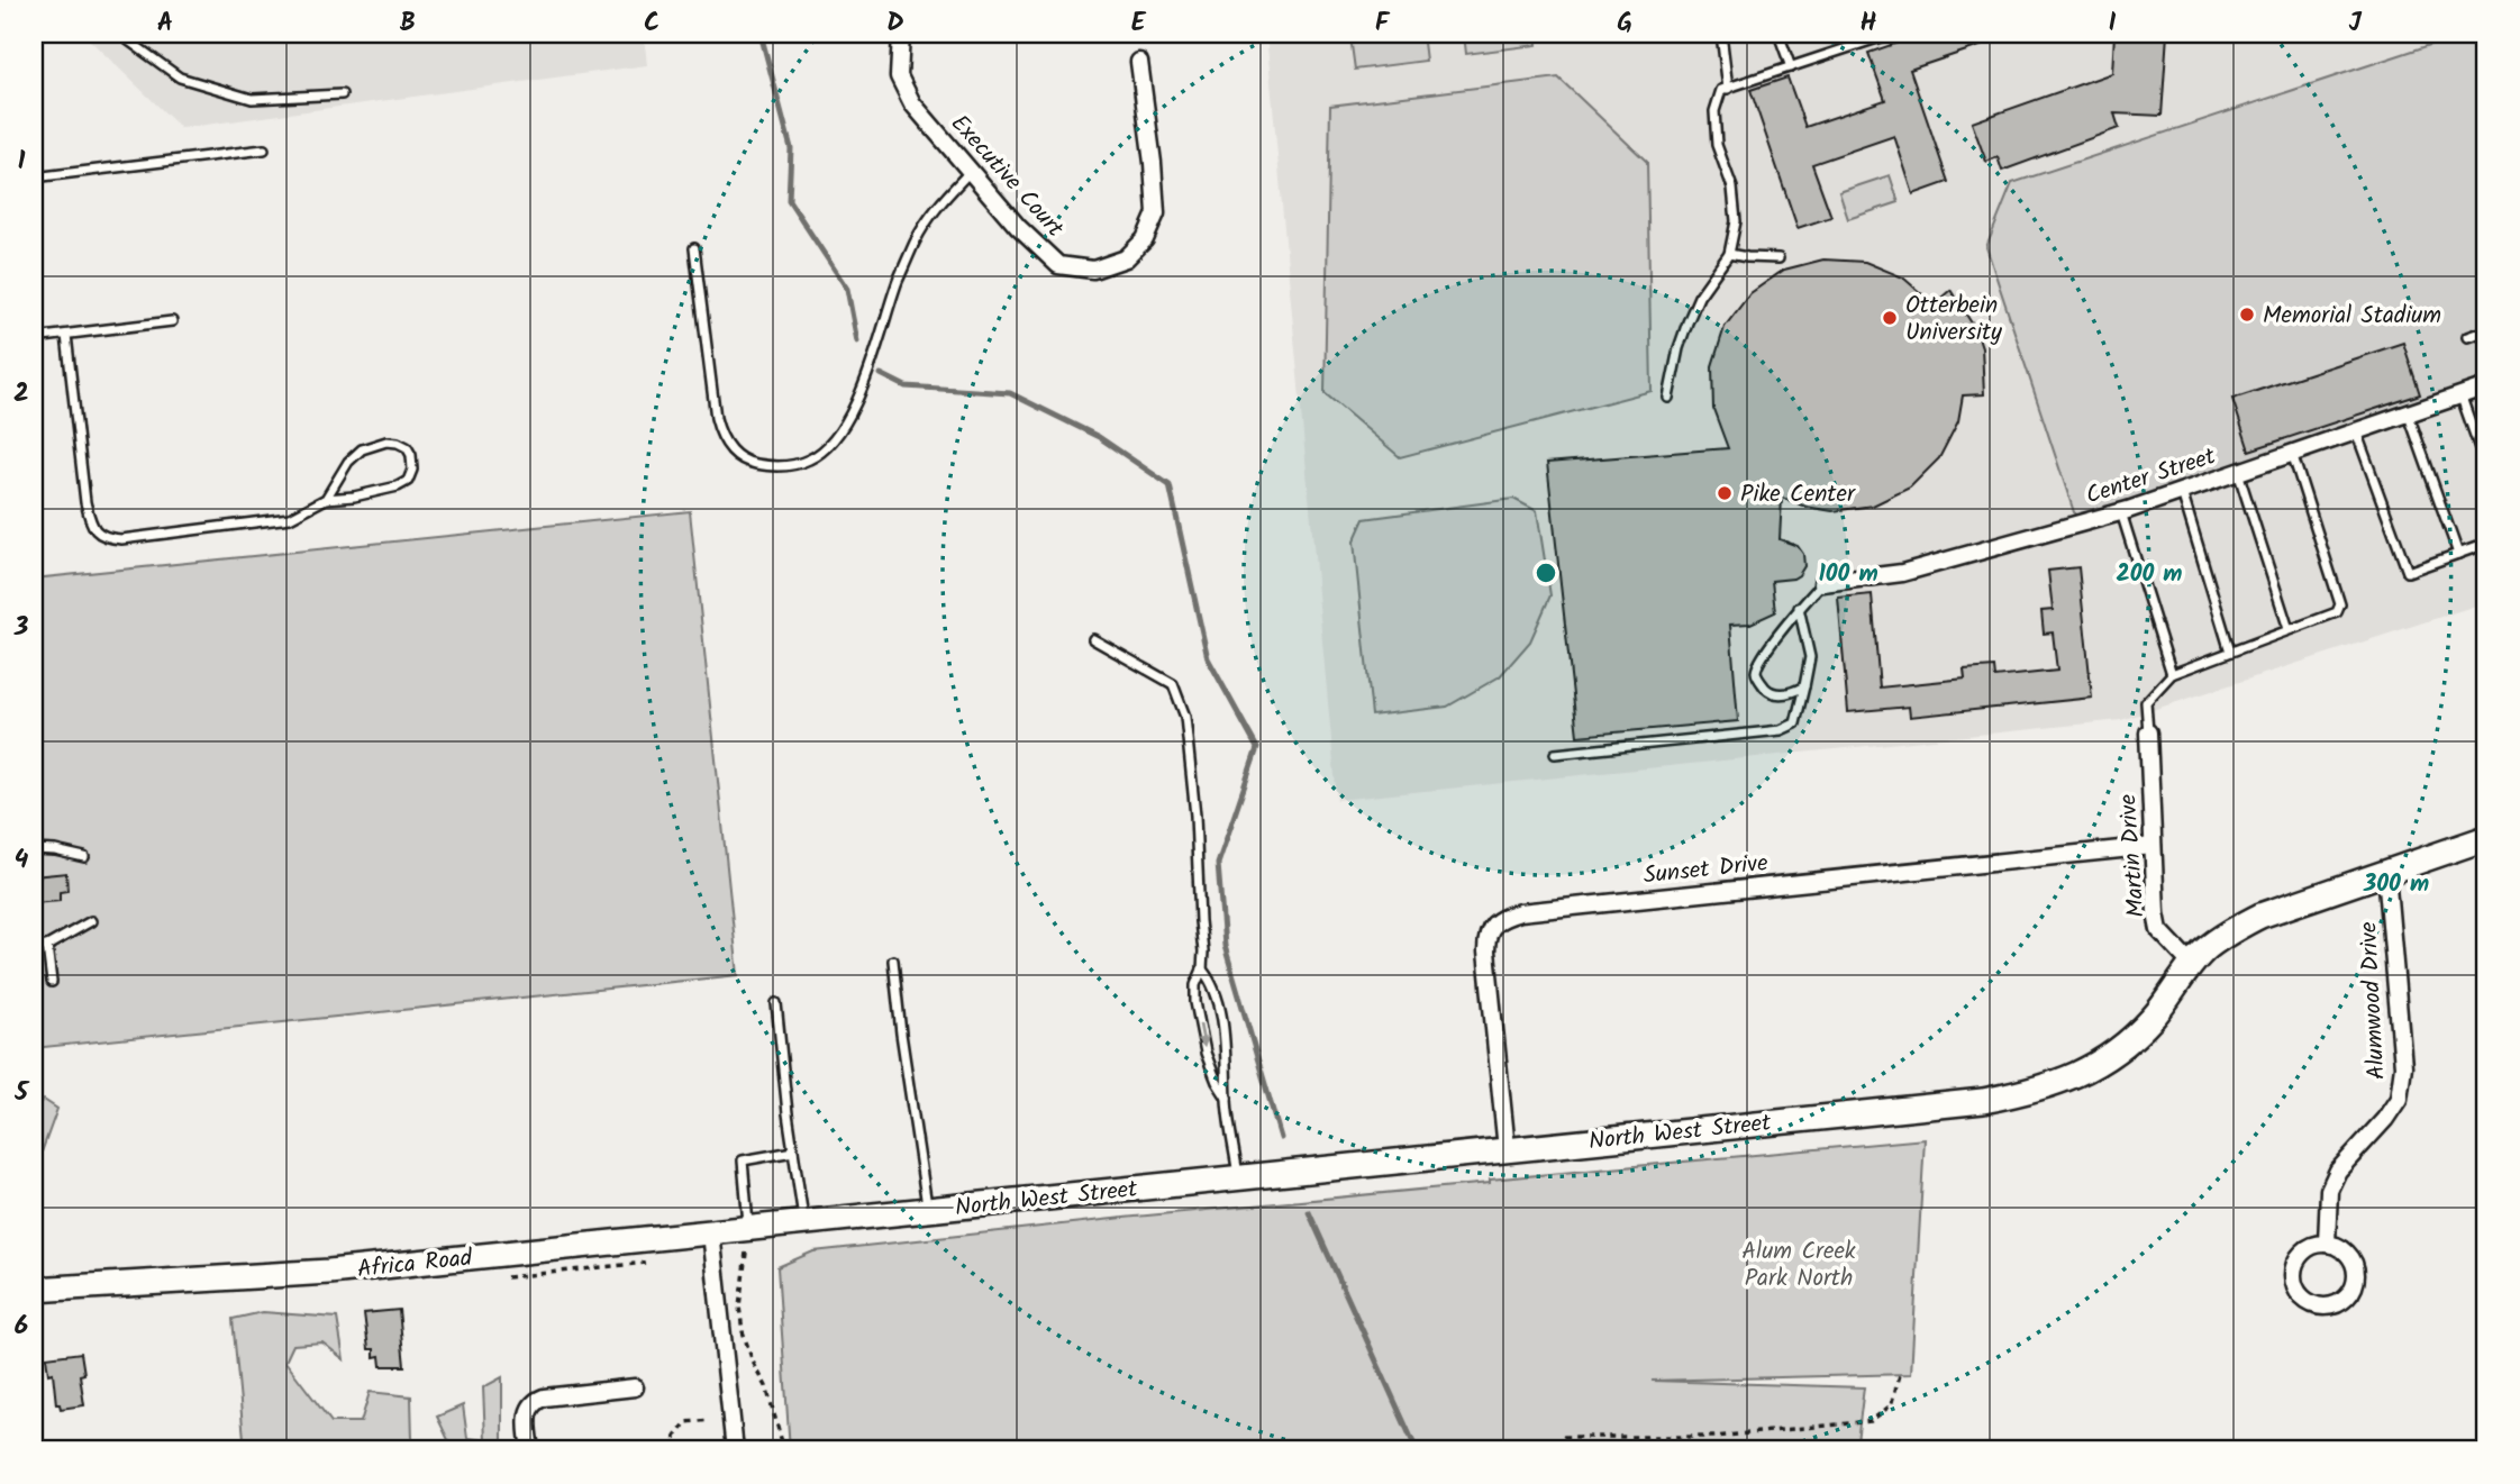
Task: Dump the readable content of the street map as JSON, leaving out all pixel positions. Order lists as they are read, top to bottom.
{
  "streets": {
    "street": [
      "Executive Court",
      "Center Street",
      "Martin Drive",
      "Sunset Drive",
      "Alumwood Drive",
      "North West Street",
      "Africa Road"
    ]
  },
  "crossings": [
    ["Martin Drive", "Sunset Drive"],
    ["Martin Drive", "North West Street"],
    ["Sunset Drive", "North West Street"],
    ["Alumwood Drive", "North West Street"],
    ["North West Street", "Africa Road"]
  ],
  "parks": ["Alum Creek Park North"],
  "places": ["Memorial Stadium", "Otterbein University", "Pike Center"],
  "grid": {
    "columns": [
      "A",
      "B",
      "C",
      "D",
      "E",
      "F",
      "G",
      "H",
      "I",
      "J"
    ],
    "rows": [
      "1",
      "2",
      "3",
      "4",
      "5",
      "6"
    ]
  },
  "rings": ["100 m", "200 m", "300 m"]
}
